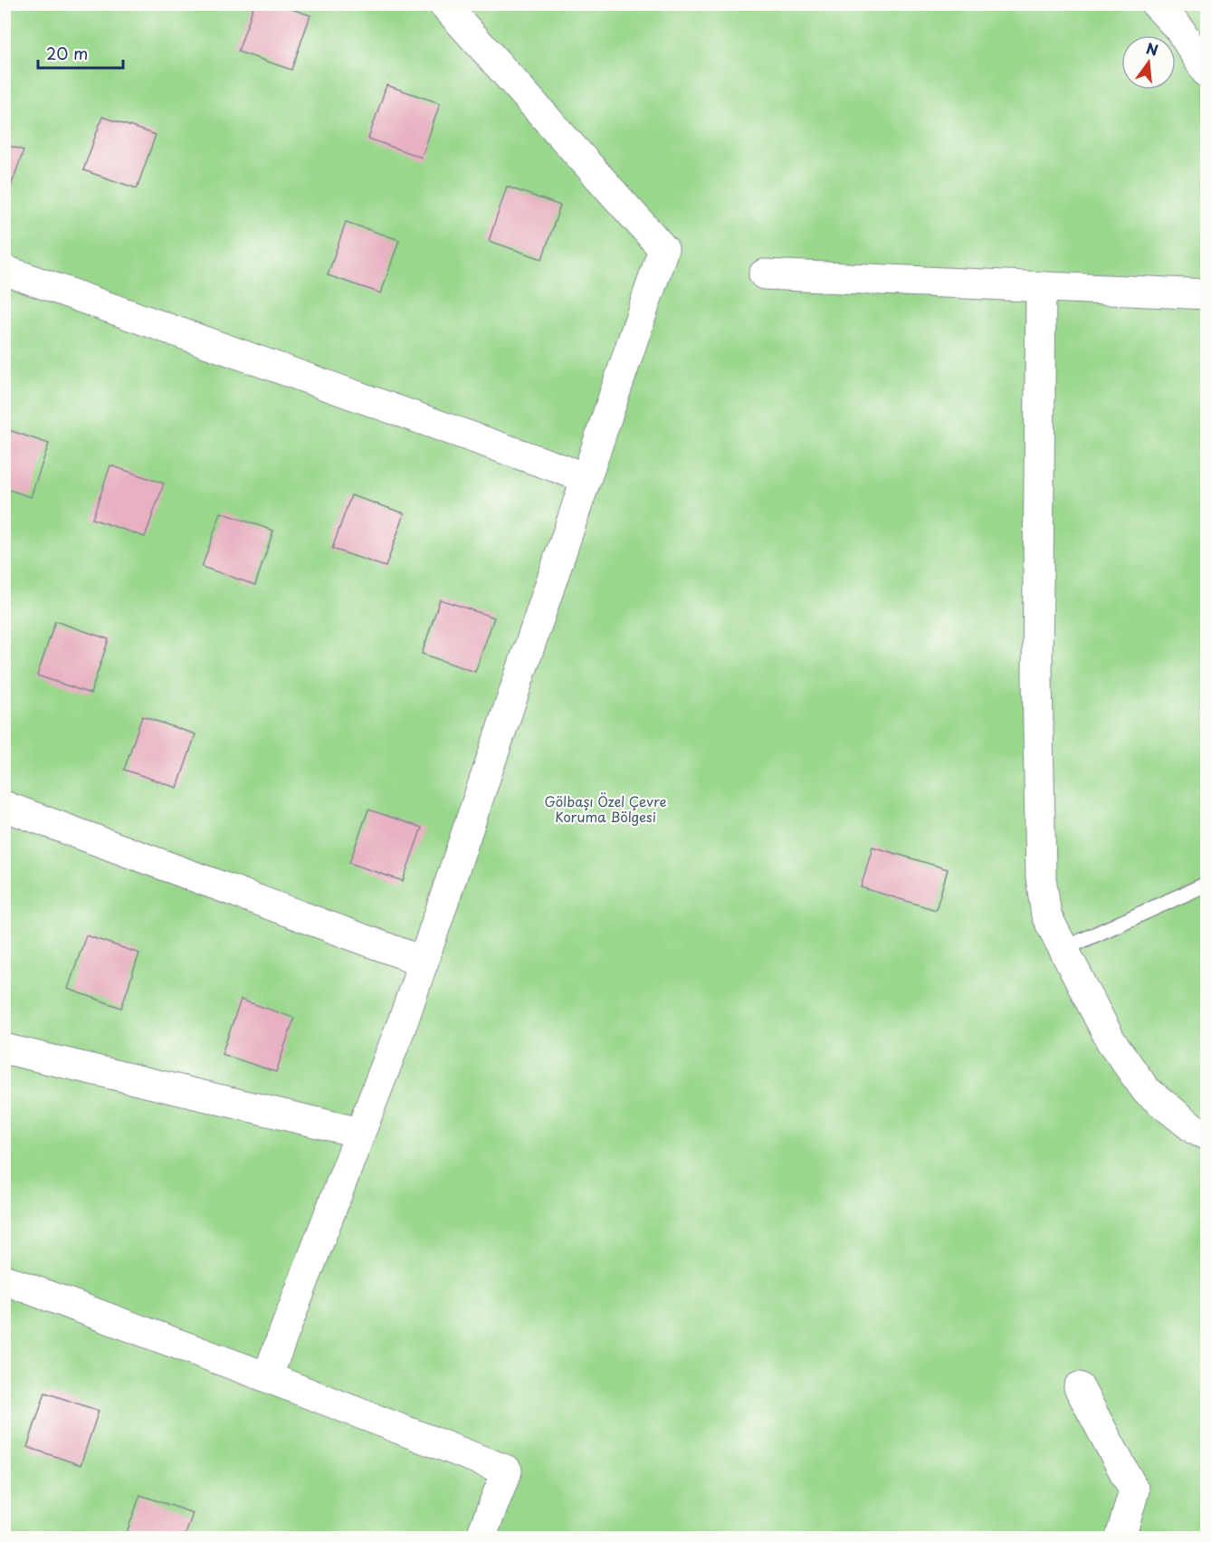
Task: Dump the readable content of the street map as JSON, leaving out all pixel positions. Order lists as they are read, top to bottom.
{
  "parks": ["Gölbaşı Özel Çevre Koruma Bölgesi"],
  "scale_bar": "20 m",
  "north": "top"
}
